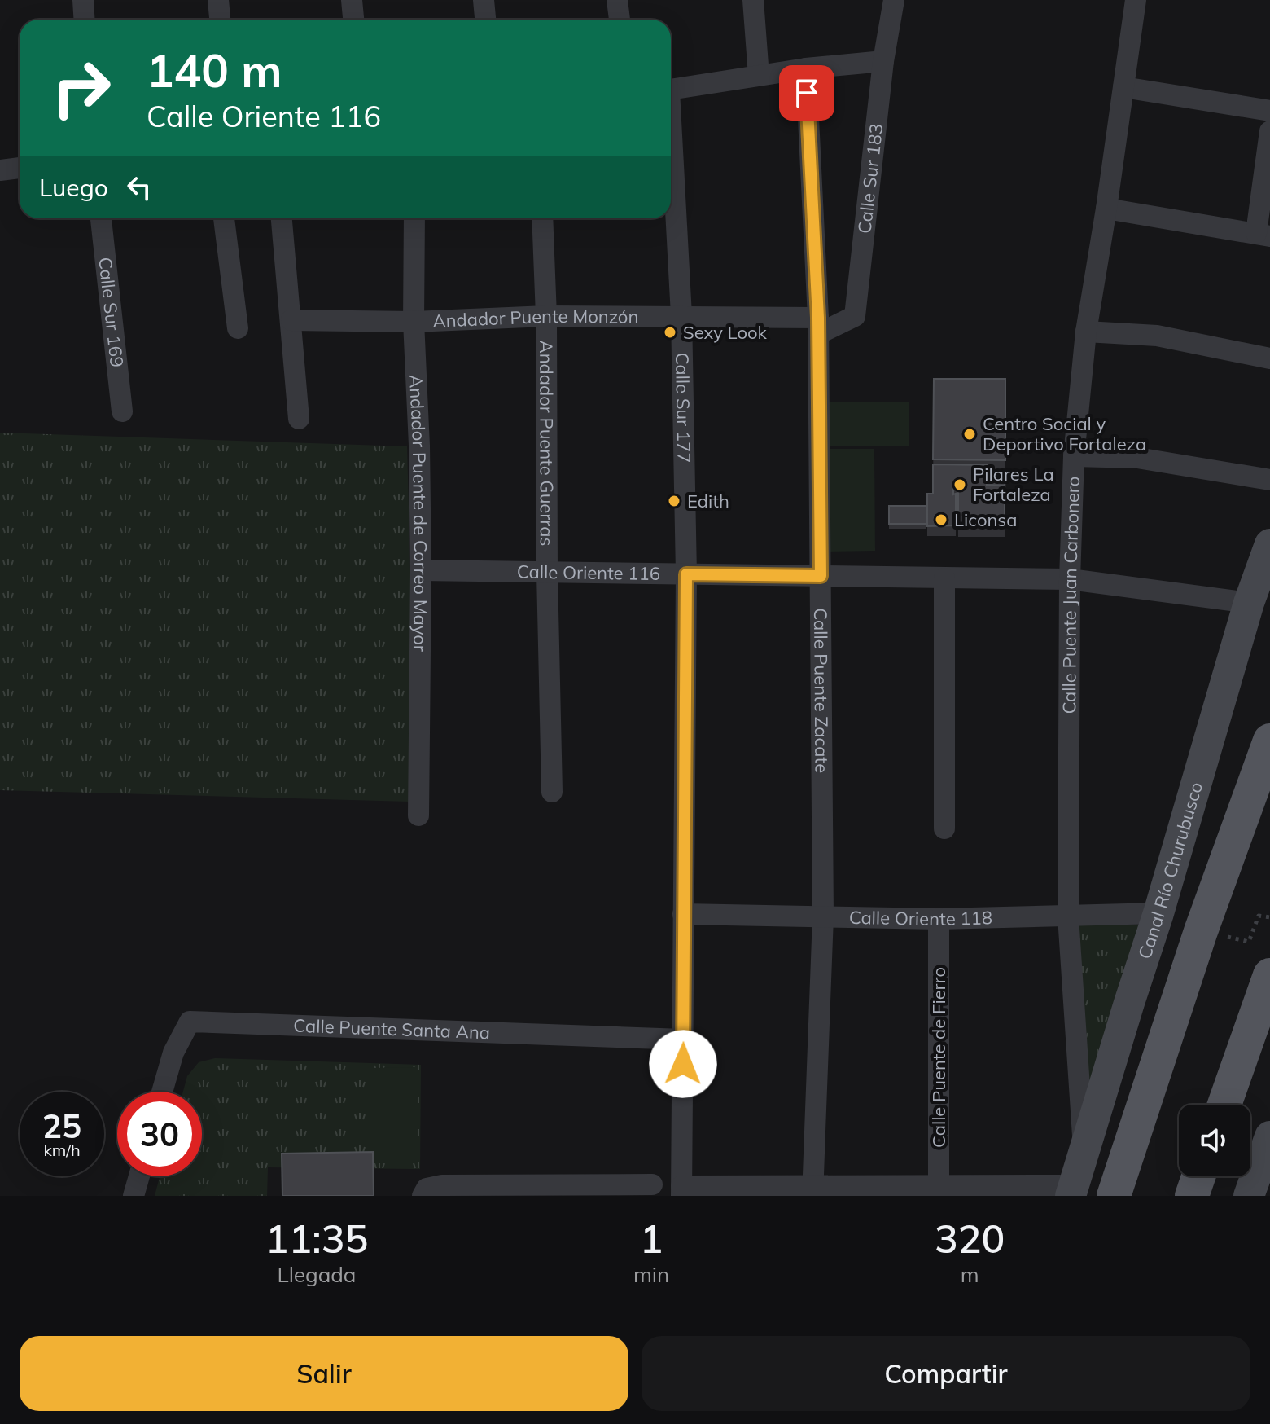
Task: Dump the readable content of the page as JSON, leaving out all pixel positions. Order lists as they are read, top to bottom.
{
  "streets": {
    "street": [
      "Calle Sur 183",
      "Calle Sur 169",
      "Andador Puente Monzón",
      "Calle Sur 177",
      "Andador Puente Guerras",
      "Andador Puente de Correo Mayor",
      "Calle Oriente 116",
      "Calle Puente Juan Carbonero",
      "Calle Puente Zacate",
      "Canal Río Churubusco",
      "Calle Oriente 118",
      "Calle Puente Santa Ana",
      "Calle Puente de Fierro"
    ]
  },
  "crossings": [
    ["Calle Sur 183", "Andador Puente Monzón"],
    ["Calle Sur 183", "Calle Puente Zacate"],
    ["Andador Puente Monzón", "Calle Sur 177"],
    ["Andador Puente Monzón", "Andador Puente Guerras"],
    ["Andador Puente Monzón", "Andador Puente de Correo Mayor"],
    ["Andador Puente Monzón", "Calle Puente Zacate"],
    ["Calle Sur 177", "Calle Oriente 116"],
    ["Calle Sur 177", "Calle Oriente 118"],
    ["Calle Sur 177", "Calle Puente Santa Ana"],
    ["Andador Puente Guerras", "Calle Oriente 116"],
    ["Andador Puente de Correo Mayor", "Calle Oriente 116"],
    ["Calle Oriente 116", "Calle Puente Juan Carbonero"],
    ["Calle Oriente 116", "Calle Puente Zacate"],
    ["Calle Oriente 116", "Canal Río Churubusco"],
    ["Calle Puente Juan Carbonero", "Canal Río Churubusco"],
    ["Calle Puente Juan Carbonero", "Calle Oriente 118"],
    ["Calle Puente Zacate", "Calle Oriente 118"],
    ["Canal Río Churubusco", "Calle Oriente 118"],
    ["Calle Oriente 118", "Calle Puente de Fierro"]
  ],
  "places": [
    "Sexy Look",
    "Centro Social y Deportivo Fortaleza",
    "Pilares La Fortaleza",
    "Edith",
    "Liconsa"
  ],
  "page": {
    "turn": ["140 m", "Calle Oriente 116"],
    "then": "Luego",
    "speed": "25 km/h",
    "limit": "30",
    "eta": [
      "11:35",
      "Llegada",
      "1",
      "min",
      "320",
      "m"
    ],
    "buttons": ["Salir", "Compartir"]
  }
}
